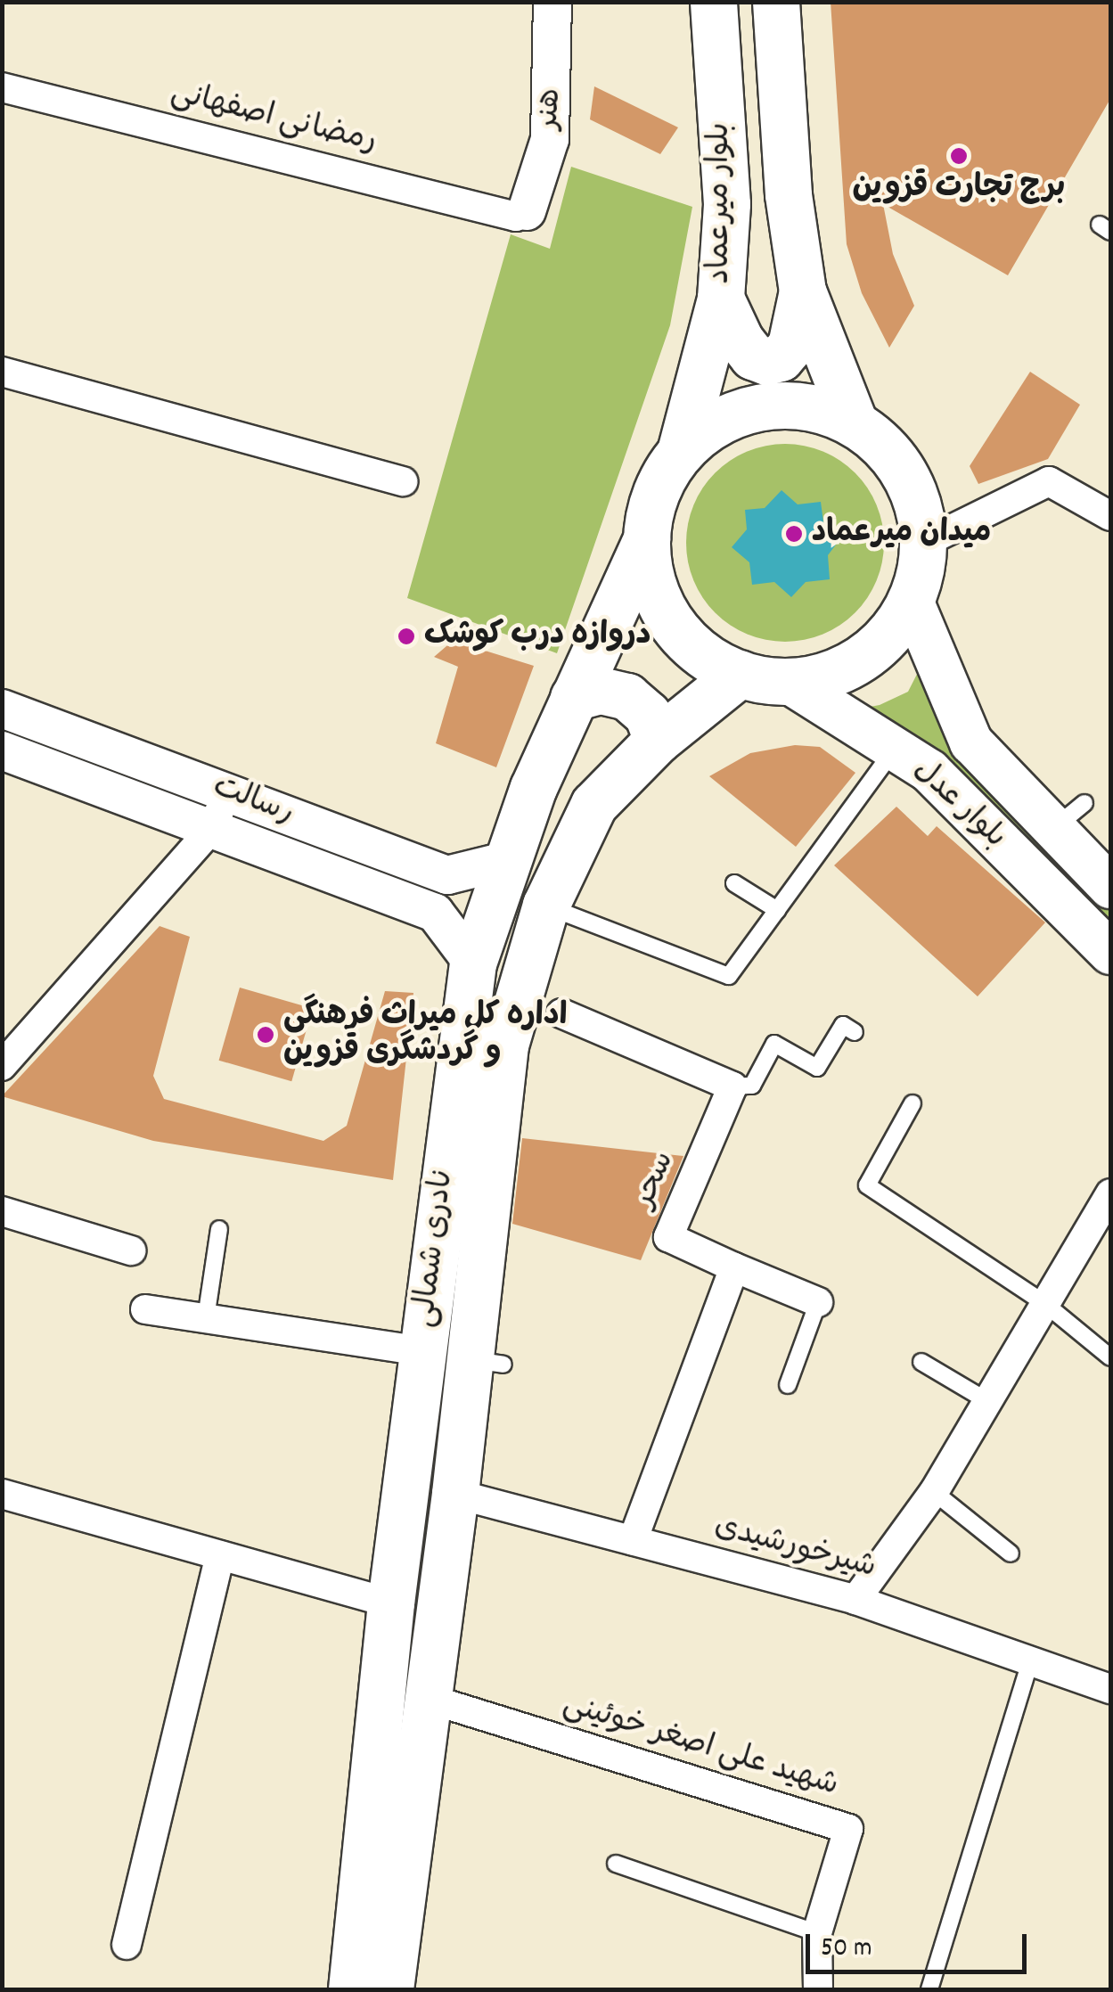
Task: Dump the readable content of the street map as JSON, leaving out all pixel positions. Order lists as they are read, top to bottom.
{
  "streets": {
    "main road": ["بلوار میرعماد", "بلوار عدل", "نادری شمالی"],
    "street": [
      "هنر",
      "رمضانی اصفهانی",
      "رسالت",
      "سحر",
      "شیرخورشیدی",
      "شهید علی اصغر خوئینی"
    ]
  },
  "crossings": [
    ["هنر", "رمضانی اصفهانی"],
    ["بلوار میرعماد", "بلوار عدل"],
    ["بلوار میرعماد", "نادری شمالی"],
    ["رسالت", "نادری شمالی"],
    ["بلوار عدل", "نادری شمالی"],
    ["نادری شمالی", "شیرخورشیدی"],
    ["نادری شمالی", "شهید علی اصغر خوئینی"]
  ],
  "places": [
    "برج تجارت قزوین",
    "میدان میرعماد",
    "دروازه درب کوشک",
    "اداره کل میراث فرهنگی و گردشگری قزوین"
  ],
  "scale_bar": "50 m"
}
